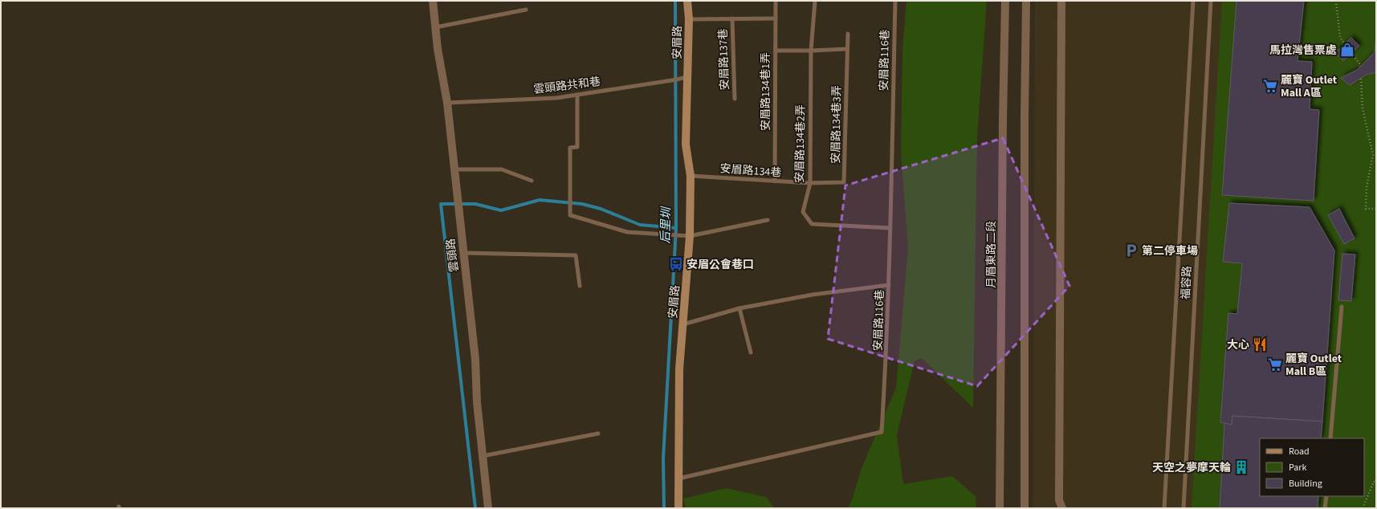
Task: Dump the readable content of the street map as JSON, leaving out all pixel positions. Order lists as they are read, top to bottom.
{
  "streets": {
    "street": ["安眉路", "月眉東路二段", "雲頭路"],
    "lane": [
      "安眉路137巷",
      "安眉路116巷",
      "雲頭路共和巷",
      "安眉路134巷1弄",
      "安眉路134巷3弄",
      "安眉路134巷2弄",
      "安眉路134巷",
      "福容路"
    ]
  },
  "crossings": [
    ["安眉路", "安眉路137巷"],
    ["安眉路", "安眉路116巷"],
    ["安眉路", "雲頭路共和巷"],
    ["安眉路", "安眉路134巷"],
    ["安眉路137巷", "安眉路134巷1弄"],
    ["安眉路116巷", "安眉路134巷2弄"],
    ["雲頭路共和巷", "雲頭路"],
    ["安眉路134巷1弄", "安眉路134巷"],
    ["安眉路134巷3弄", "安眉路134巷2弄"],
    ["安眉路134巷3弄", "安眉路134巷"],
    ["安眉路134巷2弄", "安眉路134巷"]
  ],
  "water": ["后里圳"],
  "places": {
    "shop": ["馬拉灣售票處"],
    "supermarket": ["麗寶 Outlet Mall A區", "麗寶 Outlet Mall B區"],
    "parking": ["第二停車場"],
    "bus stop": ["安眉公會巷口"],
    "restaurant": ["大心"],
    "building": ["天空之夢摩天輪"]
  },
  "legend": ["Road", "Park", "Building"]
}
